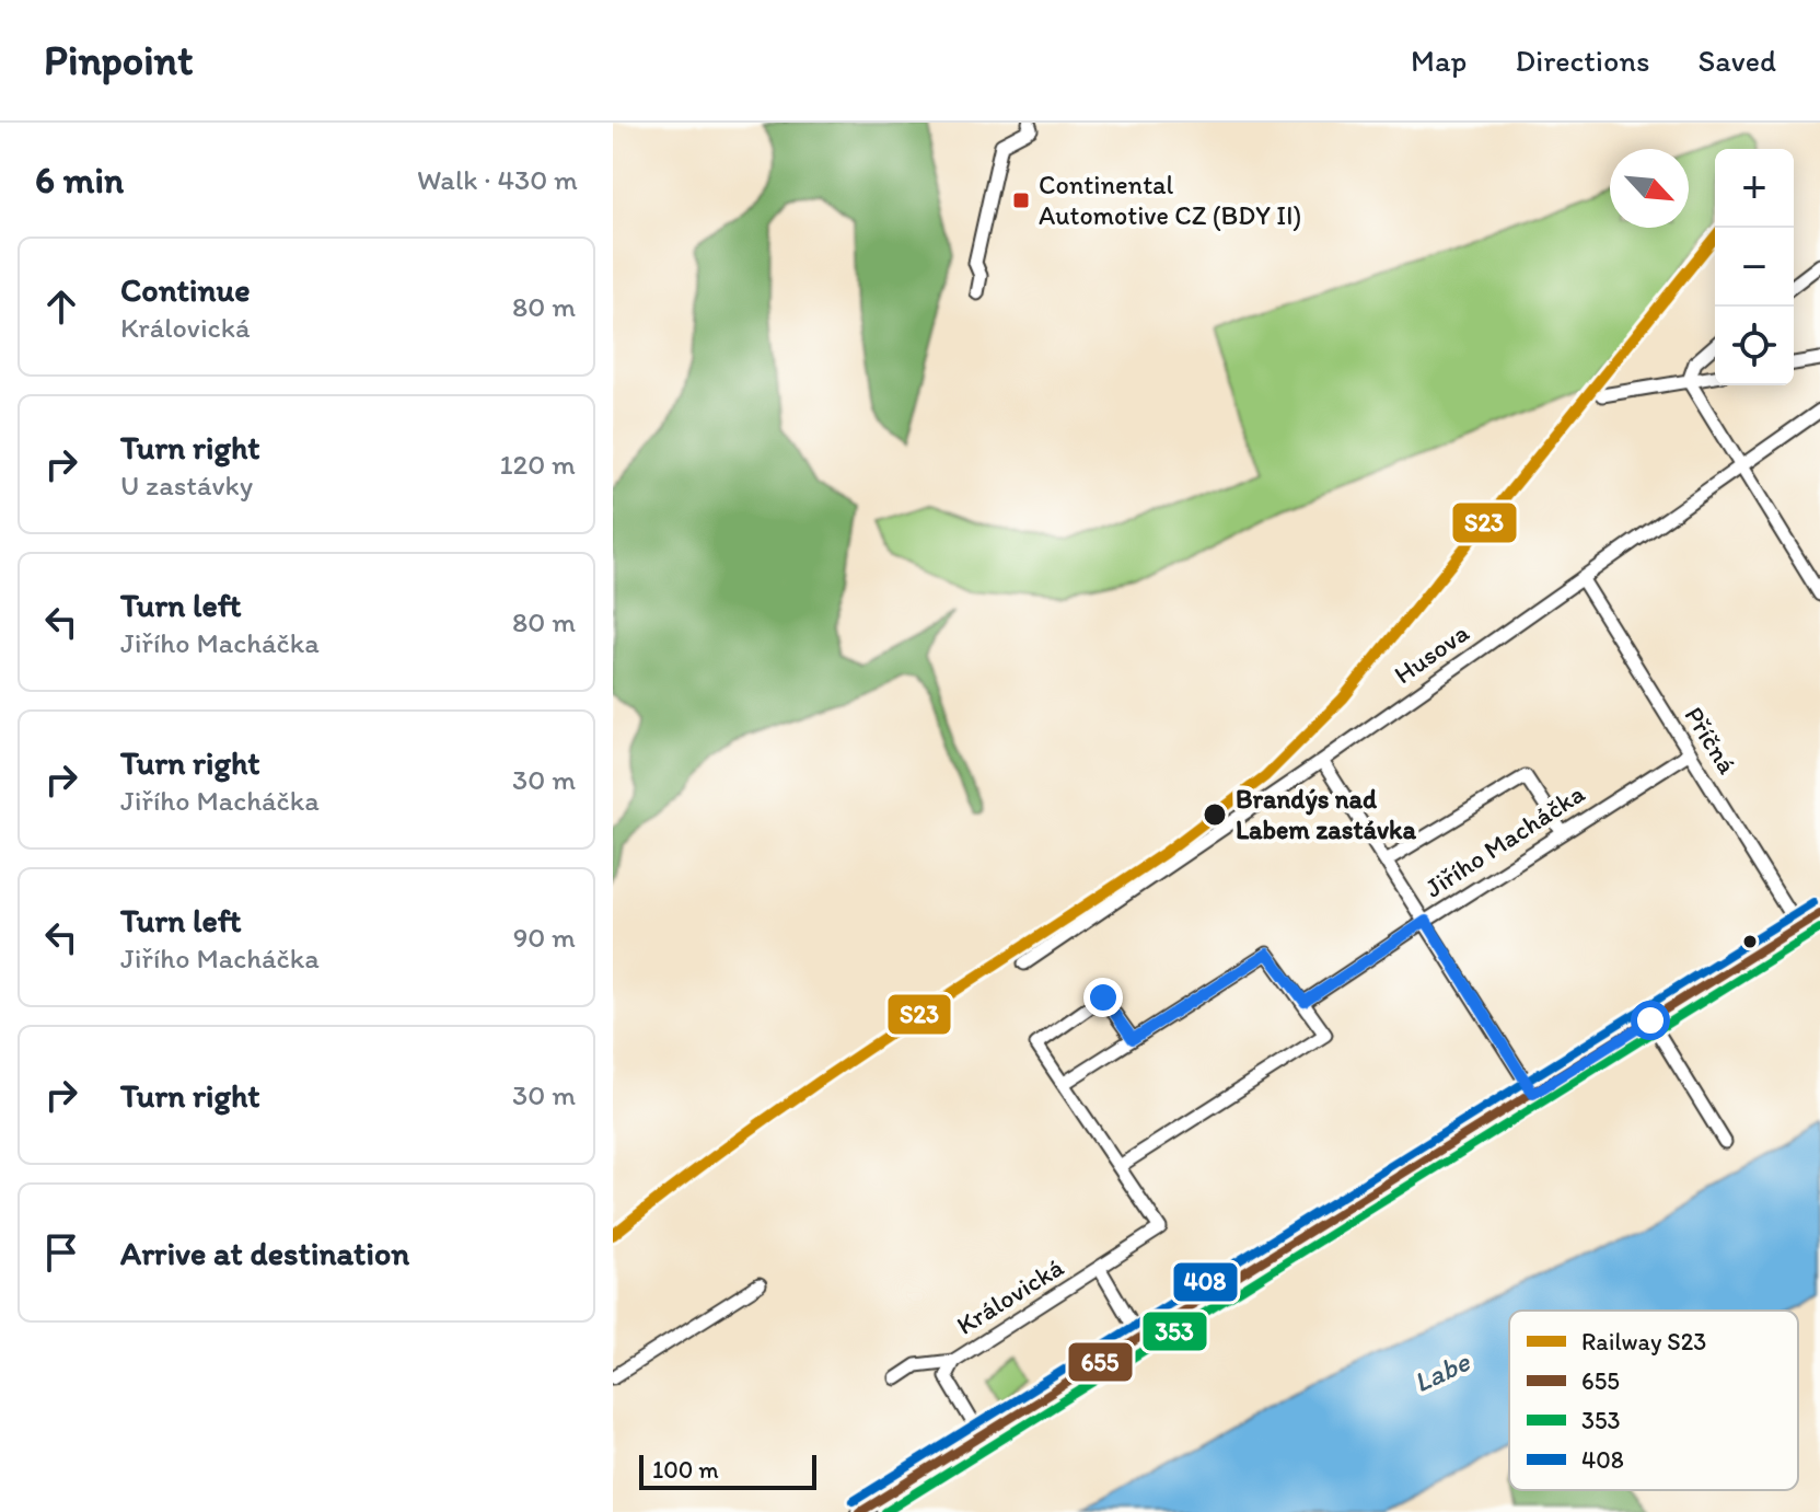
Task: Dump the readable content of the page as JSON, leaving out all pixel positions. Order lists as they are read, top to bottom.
{
  "streets": {
    "street": [
      "Husova",
      "Příčná",
      "Jiřího Macháčka",
      "Královická"
    ]
  },
  "crossings": [
    ["Husova", "Příčná"],
    ["Příčná", "Jiřího Macháčka"]
  ],
  "water": ["Labe"],
  "places": {
    "transit": ["Continental Automotive CZ (BDY II)"],
    "other": ["Brandýs nad Labem zastávka"]
  },
  "lines": [
    "rail line S23",
    "transit line 408",
    "transit line 655",
    "transit line 353"
  ],
  "legend": [
    "Railway S23",
    "655",
    "353",
    "408"
  ],
  "scale_bar": "100 m",
  "north": "bottom right",
  "page": {
    "header": "Pinpoint",
    "nav": ["Map", "Directions", "Saved"],
    "heading": ["6 min", "Walk · 430 m"],
    "map_buttons": ["+", "−"],
    "list": [
      ["Continue", "Královická", "80 m"],
      ["Turn right", "U zastávky", "120 m"],
      ["Turn left", "Jiřího Macháčka", "80 m"],
      ["Turn right", "Jiřího Macháčka", "30 m"],
      ["Turn left", "Jiřího Macháčka", "90 m"],
      ["Turn right", "30 m"],
      "Arrive at destination"
    ],
    "scale": "100 m"
  }
}
